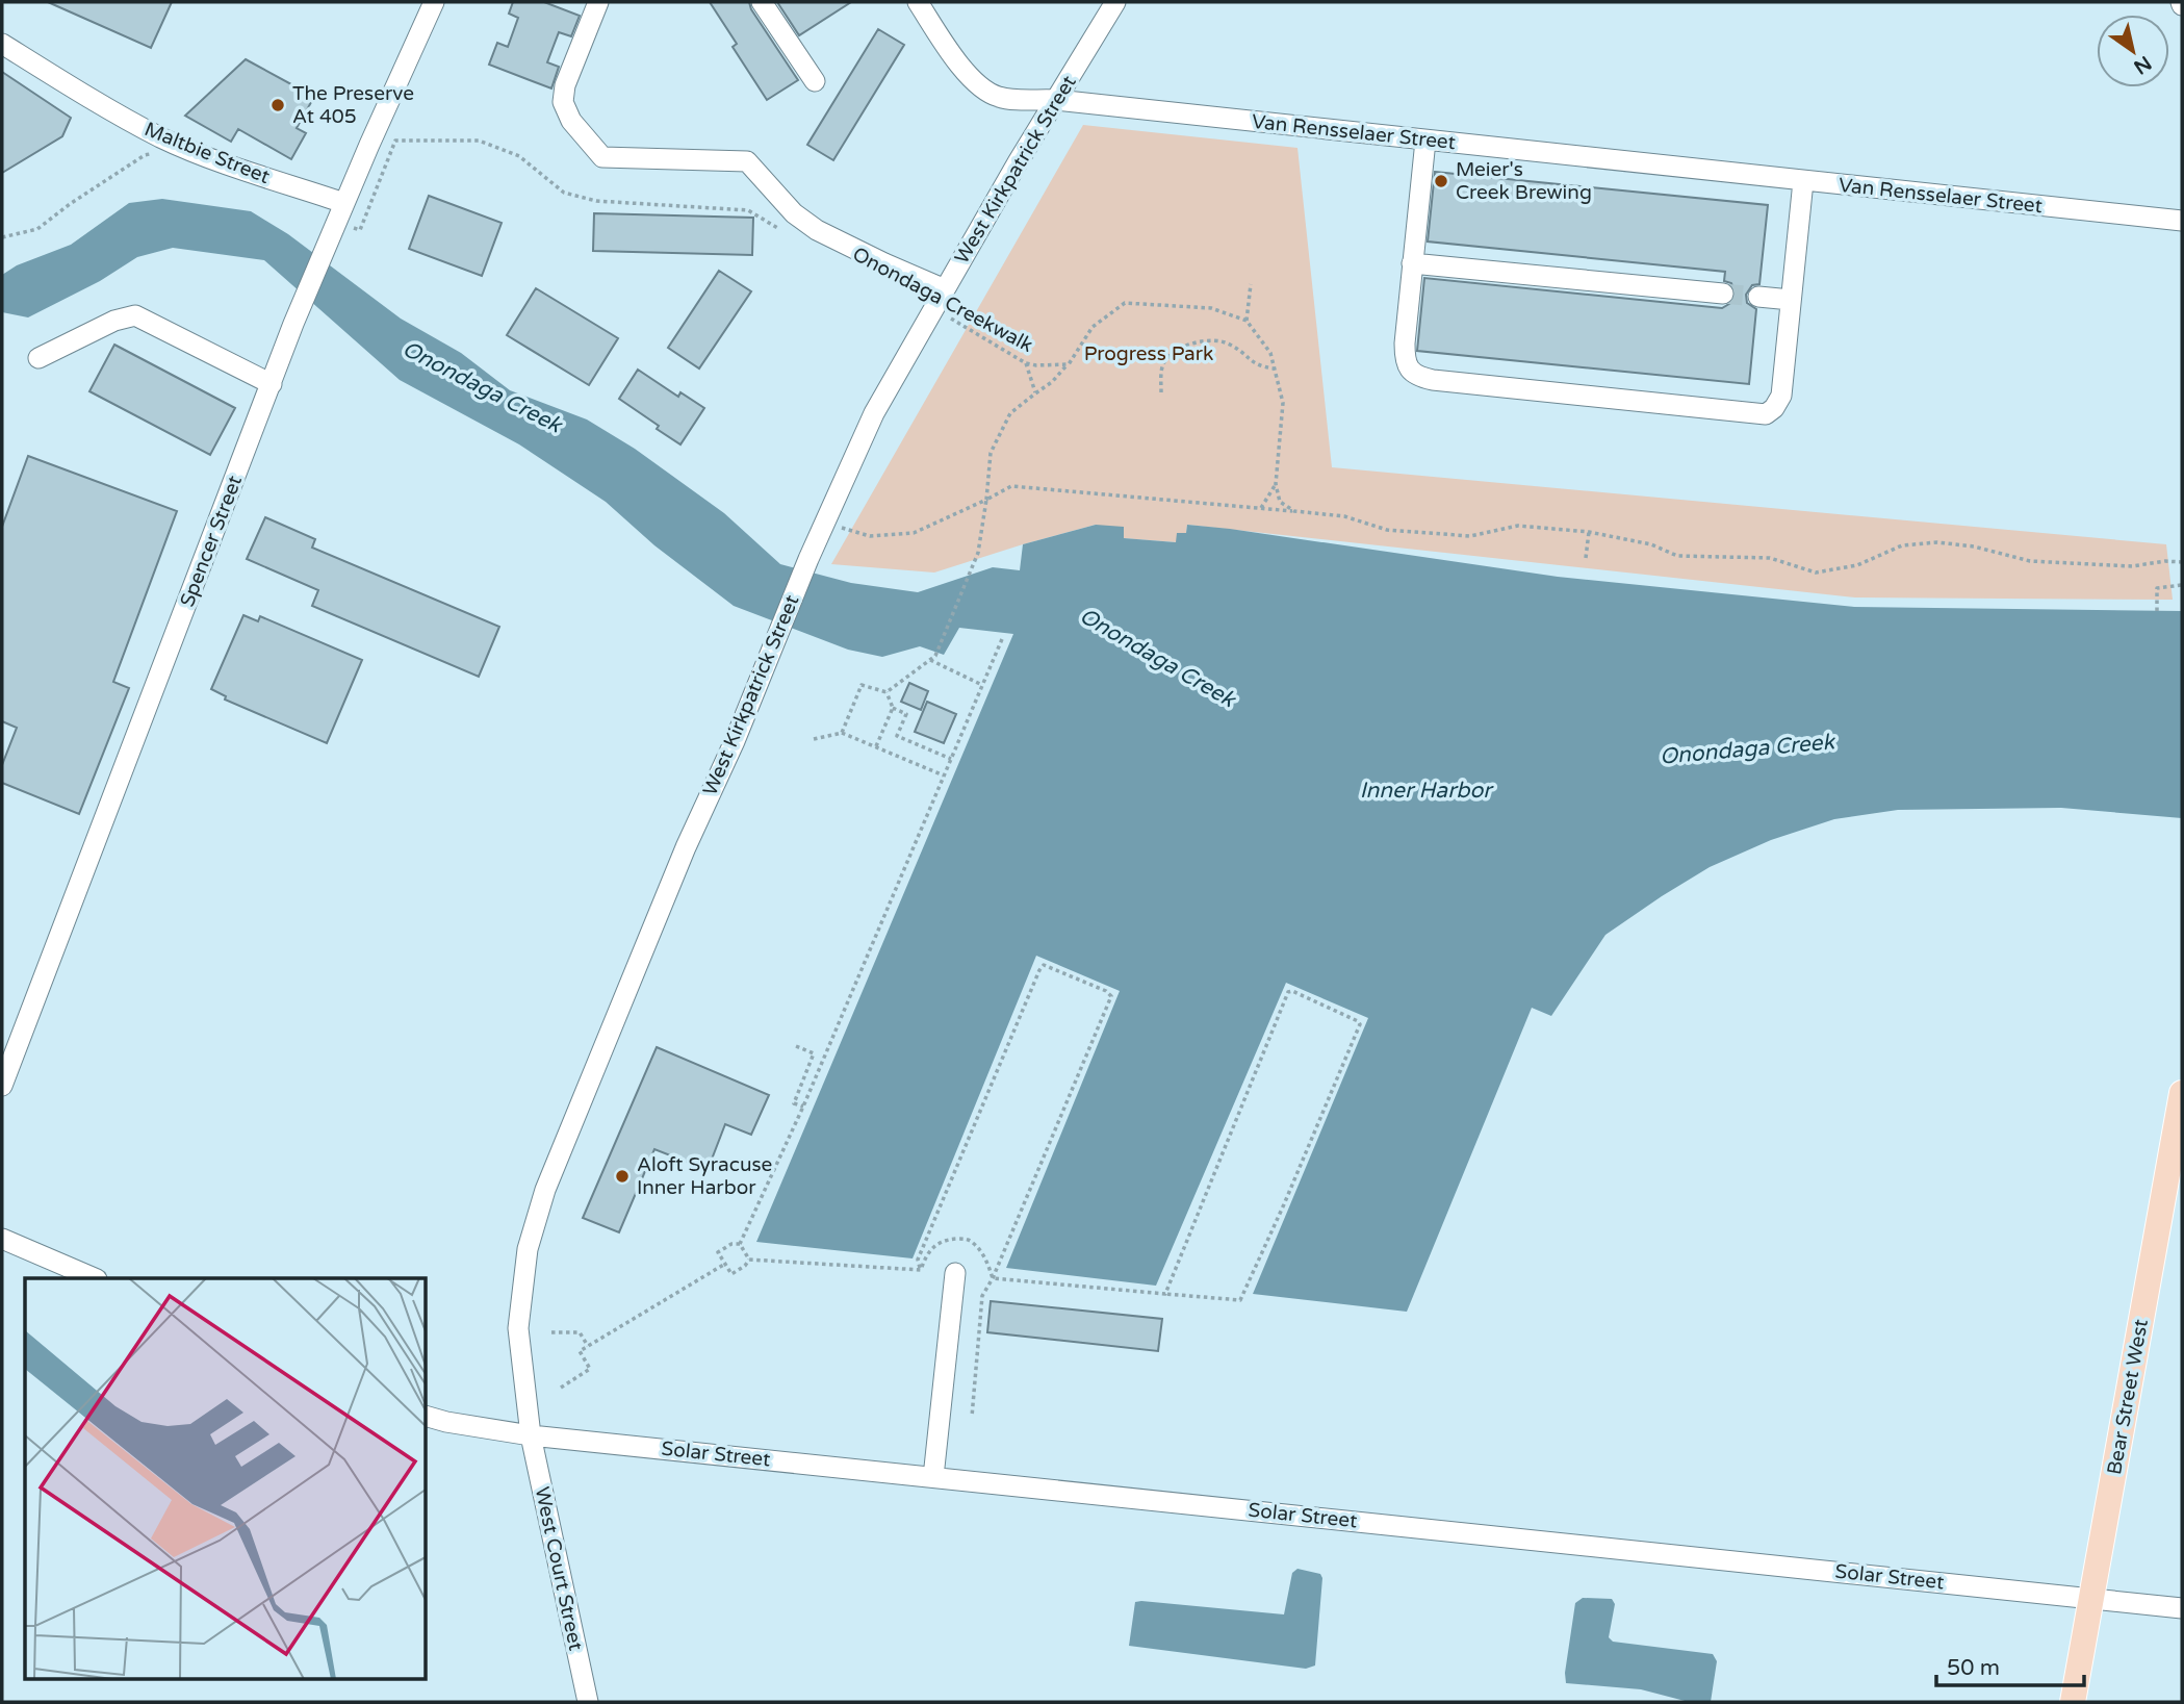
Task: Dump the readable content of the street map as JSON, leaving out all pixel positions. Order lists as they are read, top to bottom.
{
  "streets": {
    "main road": ["Bear Street West"],
    "street": [
      "Van Rensselaer Street",
      "Maltbie Street",
      "West Kirkpatrick Street",
      "Spencer Street",
      "Solar Street",
      "West Court Street"
    ],
    "path": ["Onondaga Creekwalk"]
  },
  "crossings": [
    ["Van Rensselaer Street", "West Kirkpatrick Street"],
    ["Maltbie Street", "Spencer Street"],
    ["West Kirkpatrick Street", "Onondaga Creekwalk"],
    ["West Kirkpatrick Street", "Solar Street"],
    ["West Kirkpatrick Street", "West Court Street"],
    ["Bear Street West", "Solar Street"],
    ["Solar Street", "West Court Street"]
  ],
  "water": ["Onondaga Creek", "Inner Harbor"],
  "parks": ["Progress Park"],
  "places": ["The Preserve At 405", "Meier's Creek Brewing", "Aloft Syracuse Inner Harbor"],
  "scale_bar": "50 m",
  "north": "bottom right"
}
